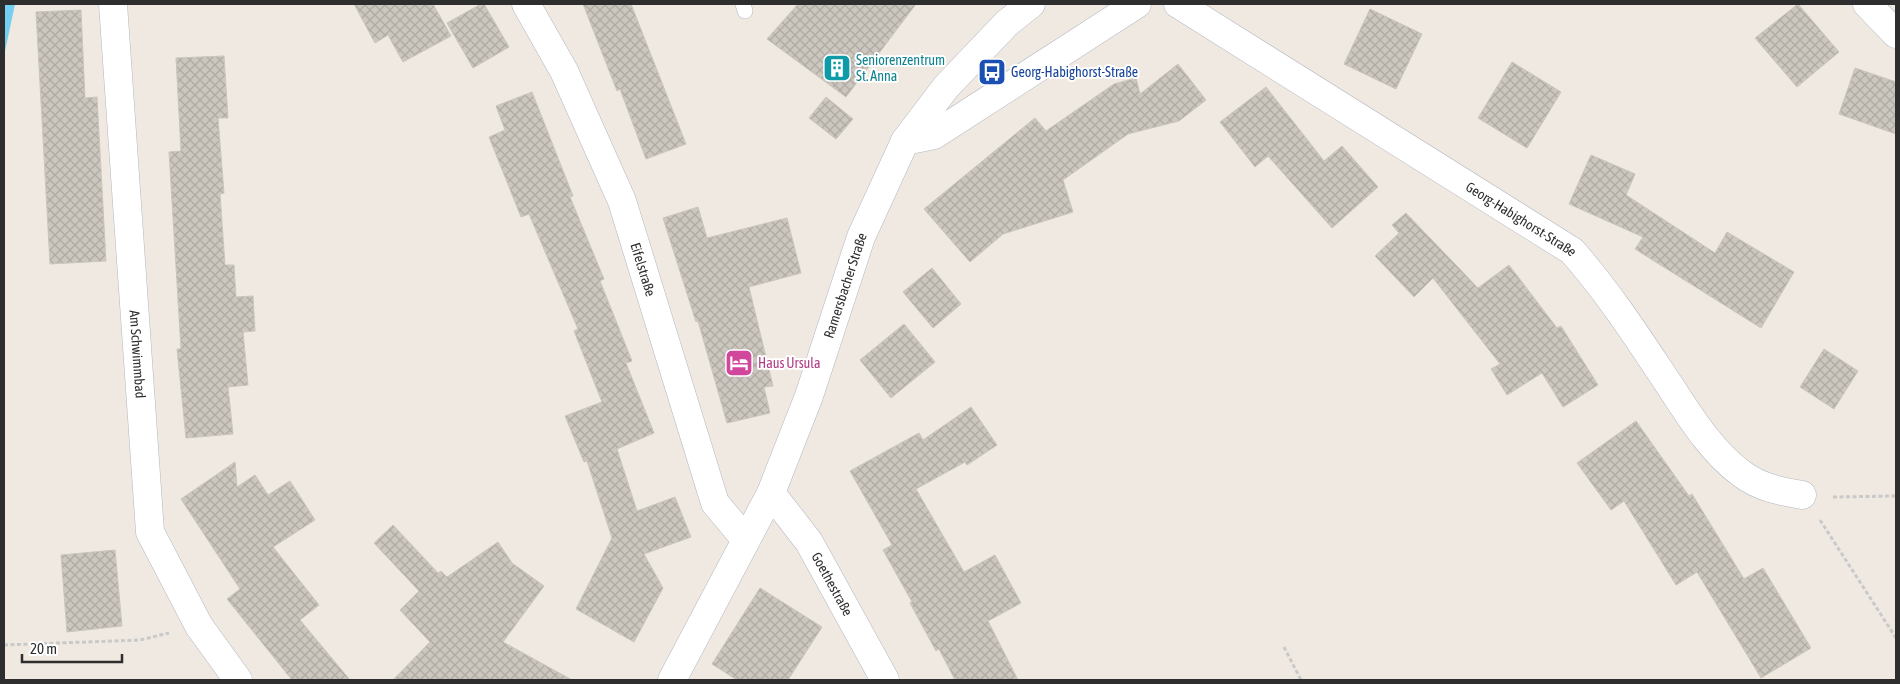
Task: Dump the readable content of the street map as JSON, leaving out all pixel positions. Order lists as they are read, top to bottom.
{
  "streets": {
    "street": [
      "Georg-Habighorst-Straße",
      "Eifelstraße",
      "Ramersbacher Straße",
      "Am Schwimmbad",
      "Goethestraße"
    ]
  },
  "crossings": [
    ["Eifelstraße", "Ramersbacher Straße"],
    ["Ramersbacher Straße", "Goethestraße"]
  ],
  "places": {
    "building": ["Seniorenzentrum St. Anna"],
    "bus stop": ["Georg-Habighorst-Straße"],
    "hotel": ["Haus Ursula"]
  },
  "scale_bar": "20 m"
}
